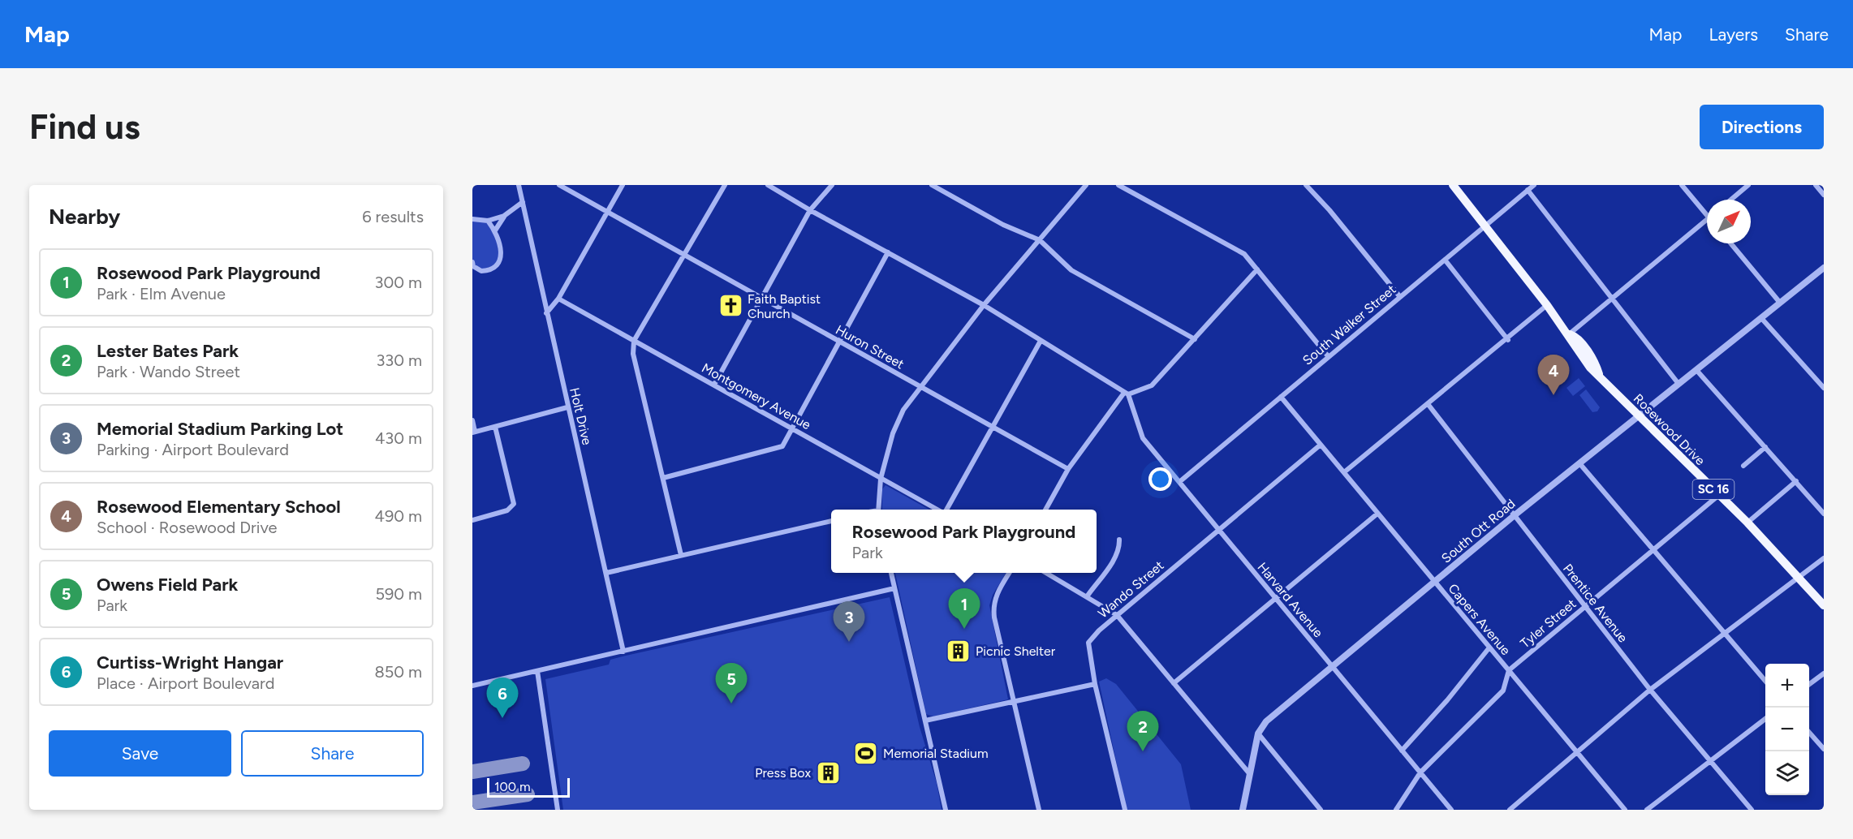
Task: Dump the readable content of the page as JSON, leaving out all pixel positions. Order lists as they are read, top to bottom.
{
  "streets": {
    "main road": ["Rosewood Drive", "SC 16"],
    "street": [
      "South Walker Street",
      "Huron Street",
      "Montgomery Avenue",
      "Holt Drive",
      "South Ott Road",
      "Wando Street",
      "Harvard Avenue",
      "Prentice Avenue",
      "Capers Avenue",
      "Tyler Street"
    ]
  },
  "crossings": [
    ["South Walker Street", "Rosewood Drive"],
    ["South Walker Street", "Harvard Avenue"],
    ["South Walker Street", "Capers Avenue"],
    ["Rosewood Drive", "South Ott Road"],
    ["Rosewood Drive", "Tyler Street"],
    ["South Ott Road", "Harvard Avenue"],
    ["South Ott Road", "Prentice Avenue"],
    ["South Ott Road", "Capers Avenue"],
    ["Wando Street", "Harvard Avenue"],
    ["Wando Street", "Capers Avenue"],
    ["Prentice Avenue", "Tyler Street"],
    ["Capers Avenue", "Tyler Street"]
  ],
  "places": {
    "church": ["Faith Baptist Church"],
    "building": ["Picnic Shelter", "Press Box"],
    "sports": ["Memorial Stadium"]
  },
  "scale_bar": "100 m",
  "north": "top right",
  "page": {
    "header": "Map",
    "nav": ["Map", "Layers", "Share"],
    "buttons": [
      "Directions",
      ["Save", "Share"]
    ],
    "title": "Find us",
    "heading": ["Nearby", "6 results"],
    "list": [
      {
        "mark": "1",
        "name": "Rosewood Park Playground",
        "note": "Park · Elm Avenue",
        "value": "300 m"
      },
      {
        "mark": "2",
        "name": "Lester Bates Park",
        "note": "Park · Wando Street",
        "value": "330 m"
      },
      {
        "mark": "3",
        "name": "Memorial Stadium Parking Lot",
        "note": "Parking · Airport Boulevard",
        "value": "430 m"
      },
      {
        "mark": "4",
        "name": "Rosewood Elementary School",
        "note": "School · Rosewood Drive",
        "value": "490 m"
      },
      {
        "mark": "5",
        "name": "Owens Field Park",
        "note": "Park",
        "value": "590 m"
      },
      {
        "mark": "6",
        "name": "Curtiss-Wright Hangar",
        "note": "Place · Airport Boulevard",
        "value": "850 m"
      }
    ],
    "pins": [
      "4",
      "1",
      "3",
      "5",
      "6",
      "2"
    ],
    "popup": ["Rosewood Park Playground", "Park"],
    "map_buttons": ["+", "−"],
    "scale": "100 m"
  }
}
